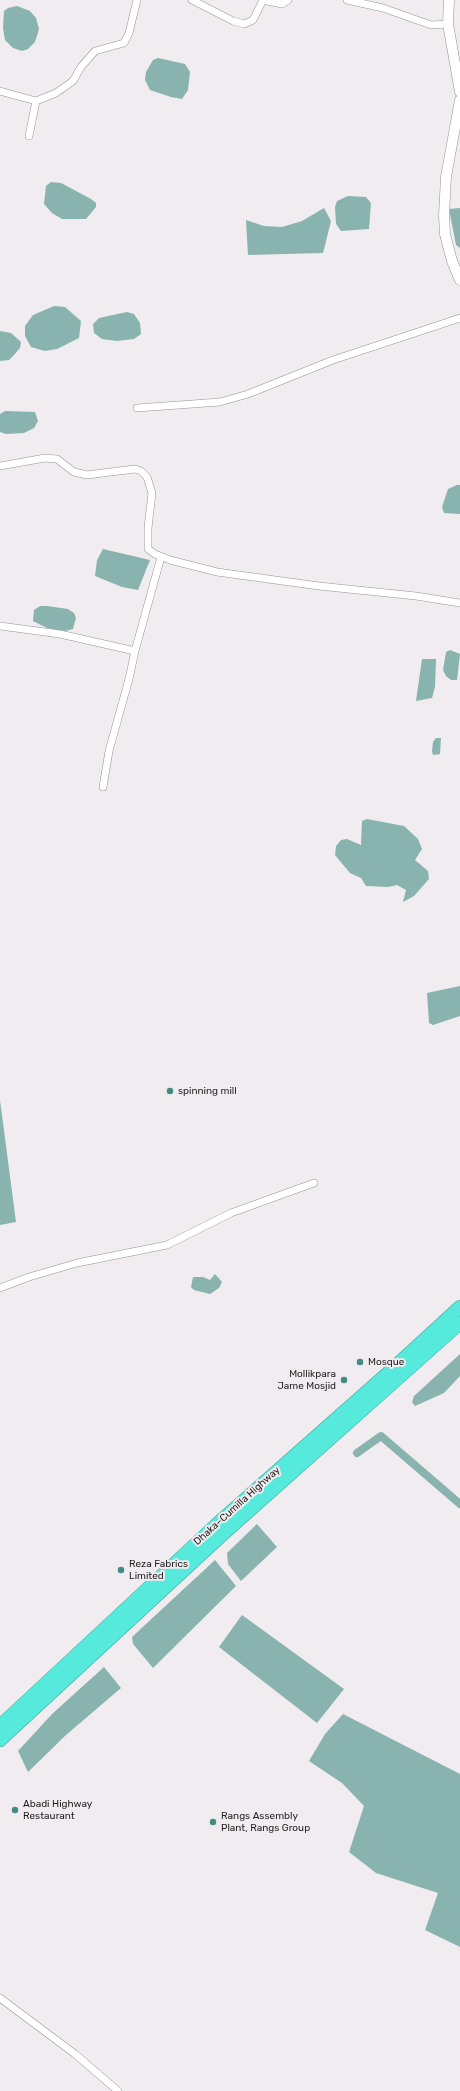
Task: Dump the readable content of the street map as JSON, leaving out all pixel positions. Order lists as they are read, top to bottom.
{
  "streets": {
    "highway": ["Dhaka–Cumilla Highway"]
  },
  "places": [
    "spinning mill",
    "Mosque",
    "Mollikpara Jame Mosjid",
    "Reza Fabrics Limited",
    "Abadi Highway Restaurant",
    "Rangs Assembly Plant, Rangs Group"
  ]
}
